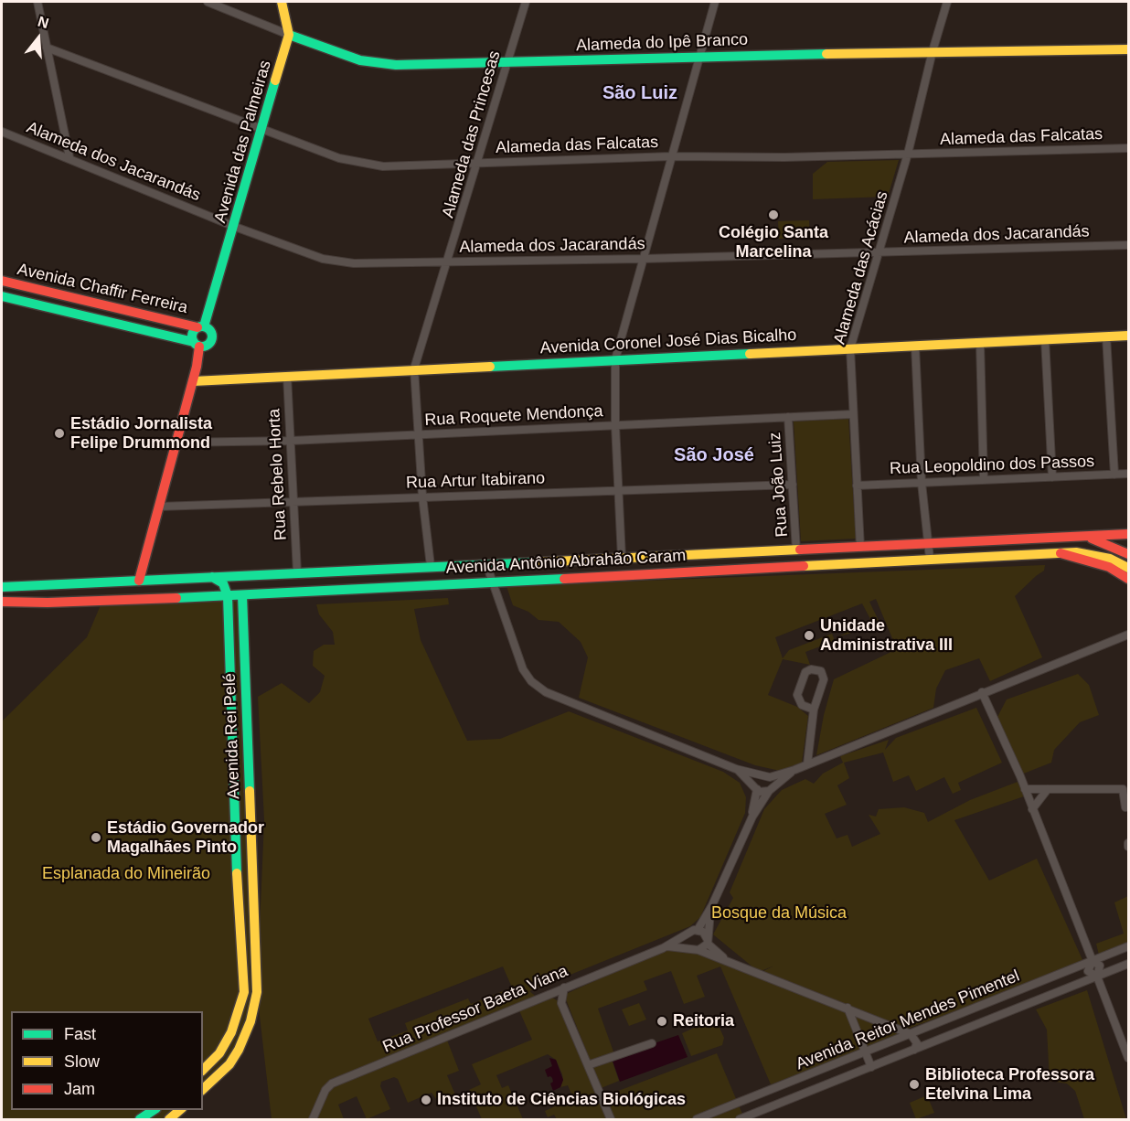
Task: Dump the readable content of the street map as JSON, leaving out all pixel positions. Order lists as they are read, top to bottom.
{
  "streets": {
    "main road": [
      "Alameda do Ipê Branco",
      "Avenida das Palmeiras",
      "Avenida Chaffir Ferreira",
      "Avenida Coronel José Dias Bicalho",
      "Avenida Antônio Abrahão Caram",
      "Avenida Rei Pelé"
    ],
    "street": [
      "Alameda das Princesas",
      "Alameda das Falcatas",
      "Alameda dos Jacarandás",
      "Alameda das Acácias",
      "Rua Roquete Mendonça",
      "Rua Leopoldino dos Passos",
      "Rua Rebelo Horta",
      "Rua Artur Itabirano",
      "Rua João Luiz",
      "Rua Professor Baeta Viana",
      "Avenida Reitor Mendes Pimentel"
    ]
  },
  "crossings": [
    ["Alameda do Ipê Branco", "Alameda das Princesas"],
    ["Alameda do Ipê Branco", "Avenida das Palmeiras"],
    ["Alameda do Ipê Branco", "Alameda das Acácias"],
    ["Alameda das Princesas", "Alameda das Falcatas"],
    ["Alameda das Princesas", "Alameda dos Jacarandás"],
    ["Alameda das Princesas", "Avenida Coronel José Dias Bicalho"],
    ["Alameda das Princesas", "Rua Roquete Mendonça"],
    ["Alameda das Princesas", "Rua Artur Itabirano"],
    ["Alameda das Princesas", "Avenida Antônio Abrahão Caram"],
    ["Alameda das Falcatas", "Avenida das Palmeiras"],
    ["Alameda das Falcatas", "Alameda das Acácias"],
    ["Avenida das Palmeiras", "Alameda dos Jacarandás"],
    ["Avenida das Palmeiras", "Avenida Chaffir Ferreira"],
    ["Alameda dos Jacarandás", "Alameda das Acácias"],
    ["Alameda das Acácias", "Avenida Coronel José Dias Bicalho"],
    ["Alameda das Acácias", "Rua Roquete Mendonça"],
    ["Alameda das Acácias", "Rua Leopoldino dos Passos"],
    ["Alameda das Acácias", "Avenida Antônio Abrahão Caram"],
    ["Avenida Coronel José Dias Bicalho", "Rua Rebelo Horta"],
    ["Rua Roquete Mendonça", "Rua Rebelo Horta"],
    ["Rua Roquete Mendonça", "Rua João Luiz"],
    ["Rua Rebelo Horta", "Rua Artur Itabirano"],
    ["Rua Rebelo Horta", "Avenida Antônio Abrahão Caram"],
    ["Rua Artur Itabirano", "Rua João Luiz"],
    ["Rua João Luiz", "Avenida Antônio Abrahão Caram"],
    ["Avenida Antônio Abrahão Caram", "Avenida Rei Pelé"],
    ["Rua Professor Baeta Viana", "Avenida Reitor Mendes Pimentel"]
  ],
  "districts": ["São Luiz", "São José"],
  "parks": ["Esplanada do Mineirão", "Bosque da Música"],
  "places": [
    "Colégio Santa Marcelina",
    "Estádio Jornalista Felipe Drummond",
    "Unidade Administrativa III",
    "Estádio Governador Magalhães Pinto",
    "Reitoria",
    "Biblioteca Professora Etelvina Lima",
    "Instituto de Ciências Biológicas"
  ],
  "legend": ["Fast", "Slow", "Jam"],
  "north": "top"
}
